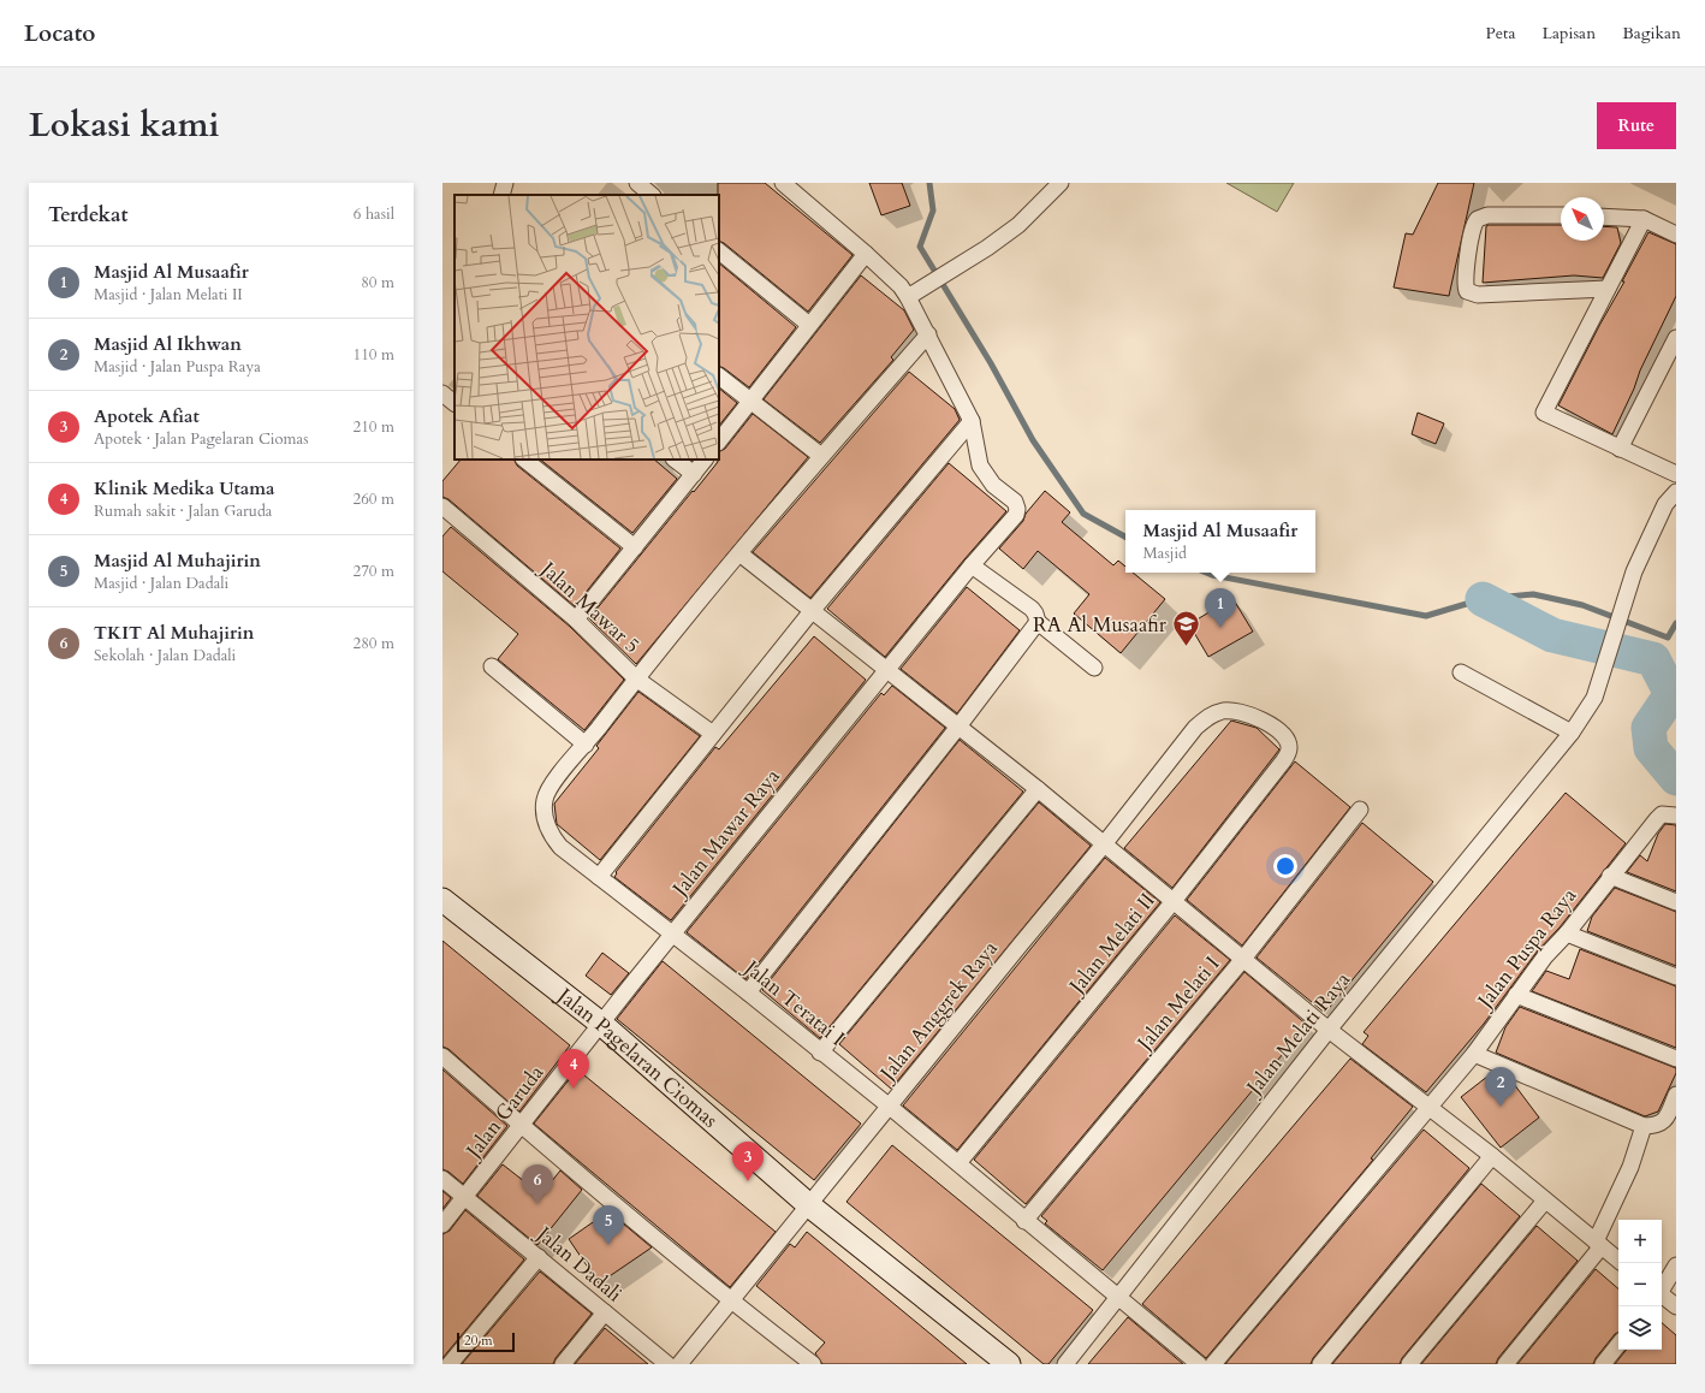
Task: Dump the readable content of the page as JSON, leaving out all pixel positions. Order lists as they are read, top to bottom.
{
  "streets": {
    "main road": ["Jalan Pagelaran Ciomas"],
    "street": [
      "Jalan Mawar 5",
      "Jalan Mawar Raya",
      "Jalan Melati II",
      "Jalan Puspa Raya",
      "Jalan Teratai I",
      "Jalan Melati I",
      "Jalan Anggrek Raya",
      "Jalan Melati Raya",
      "Jalan Garuda",
      "Jalan Dadali"
    ]
  },
  "crossings": [
    ["Jalan Mawar 5", "Jalan Teratai I"],
    ["Jalan Mawar Raya", "Jalan Teratai I"],
    ["Jalan Mawar Raya", "Jalan Pagelaran Ciomas"],
    ["Jalan Mawar Raya", "Jalan Garuda"],
    ["Jalan Melati II", "Jalan Teratai I"],
    ["Jalan Melati II", "Jalan Anggrek Raya"],
    ["Jalan Teratai I", "Jalan Melati I"],
    ["Jalan Teratai I", "Jalan Anggrek Raya"],
    ["Jalan Teratai I", "Jalan Melati Raya"],
    ["Jalan Anggrek Raya", "Jalan Pagelaran Ciomas"],
    ["Jalan Pagelaran Ciomas", "Jalan Garuda"],
    ["Jalan Garuda", "Jalan Dadali"]
  ],
  "places": {
    "school or university": ["RA Al Musaafir"]
  },
  "scale_bar": "20 m",
  "north": "top left",
  "page": {
    "header": "Locato",
    "nav": ["Peta", "Lapisan", "Bagikan"],
    "title": "Lokasi kami",
    "buttons": "Rute",
    "heading": ["Terdekat", "6 hasil"],
    "list": [
      {
        "mark": "1",
        "name": "Masjid Al Musaafir",
        "note": "Masjid · Jalan Melati II",
        "value": "80 m"
      },
      {
        "mark": "2",
        "name": "Masjid Al Ikhwan",
        "note": "Masjid · Jalan Puspa Raya",
        "value": "110 m"
      },
      {
        "mark": "3",
        "name": "Apotek Afiat",
        "note": "Apotek · Jalan Pagelaran Ciomas",
        "value": "210 m"
      },
      {
        "mark": "4",
        "name": "Klinik Medika Utama",
        "note": "Rumah sakit · Jalan Garuda",
        "value": "260 m"
      },
      {
        "mark": "5",
        "name": "Masjid Al Muhajirin",
        "note": "Masjid · Jalan Dadali",
        "value": "270 m"
      },
      {
        "mark": "6",
        "name": "TKIT Al Muhajirin",
        "note": "Sekolah · Jalan Dadali",
        "value": "280 m"
      }
    ],
    "popup": ["Masjid Al Musaafir", "Masjid"],
    "pins": [
      "1",
      "4",
      "2",
      "3",
      "6",
      "5"
    ],
    "map_buttons": ["+", "−"],
    "scale": "20 m"
  }
}
